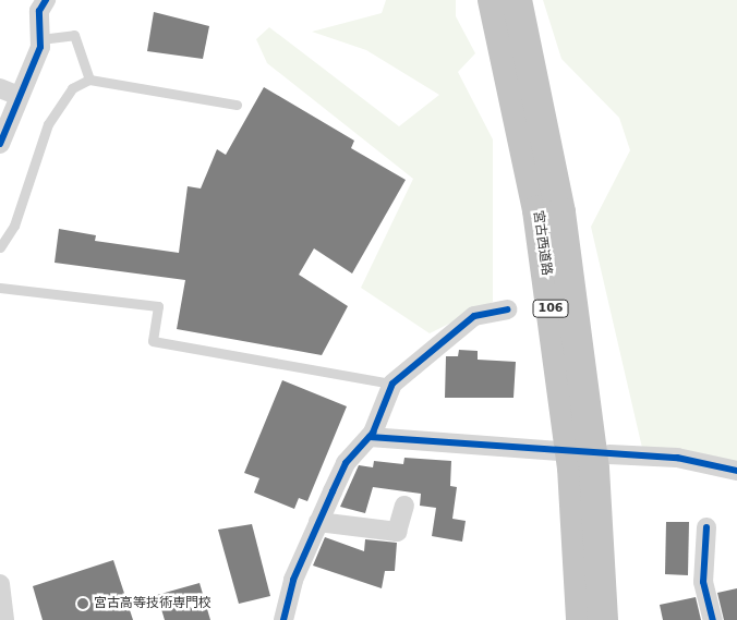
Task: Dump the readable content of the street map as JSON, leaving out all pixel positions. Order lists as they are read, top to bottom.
{
  "streets": {
    "highway": ["宮古西道路", "106"]
  },
  "places": ["宮古高等技術専門校"]
}
